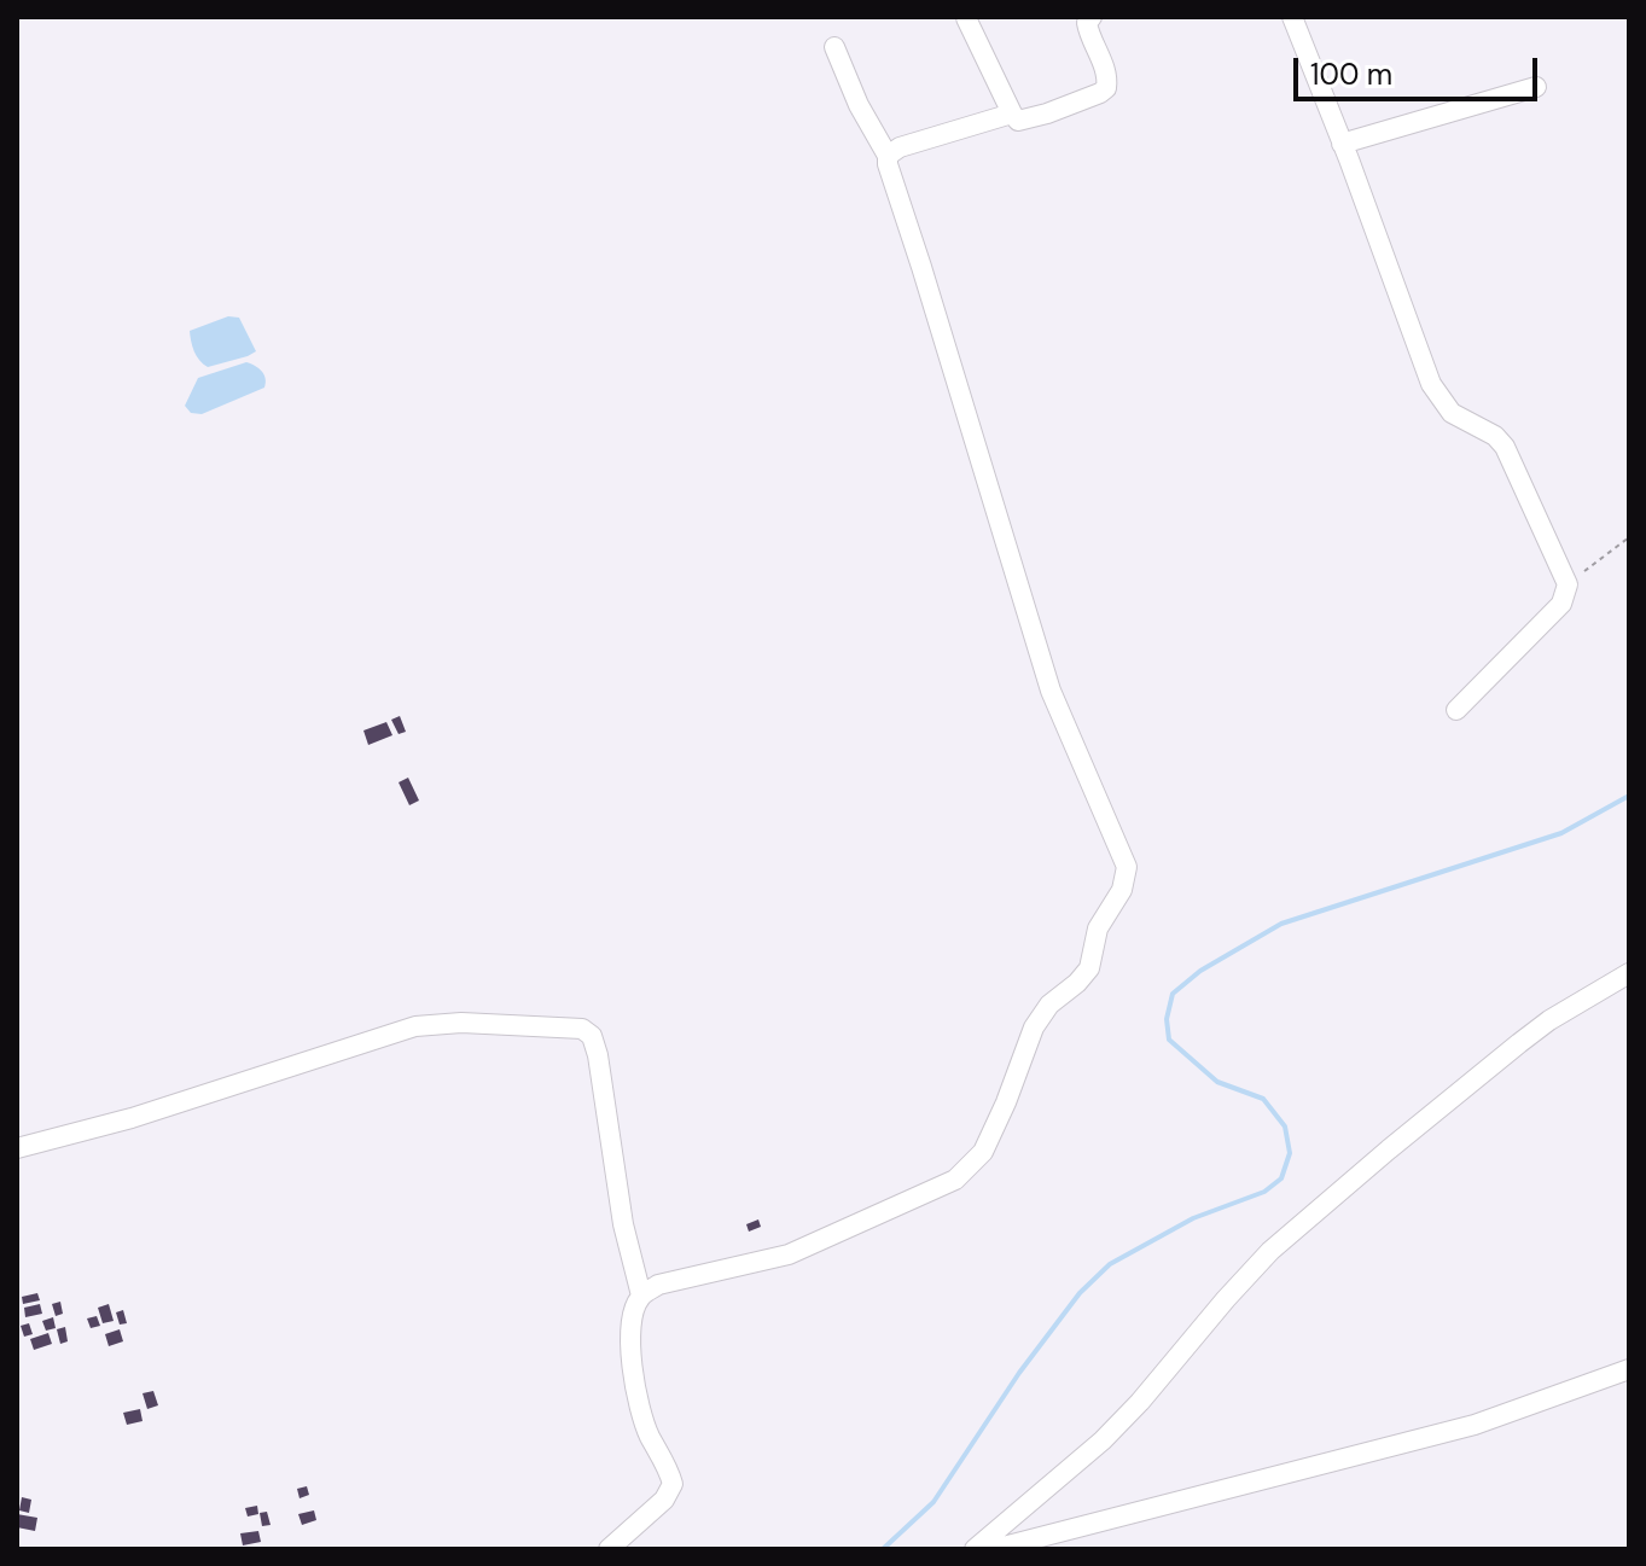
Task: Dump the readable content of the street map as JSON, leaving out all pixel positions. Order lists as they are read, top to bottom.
{
  "scale_bar": "100 m"
}
